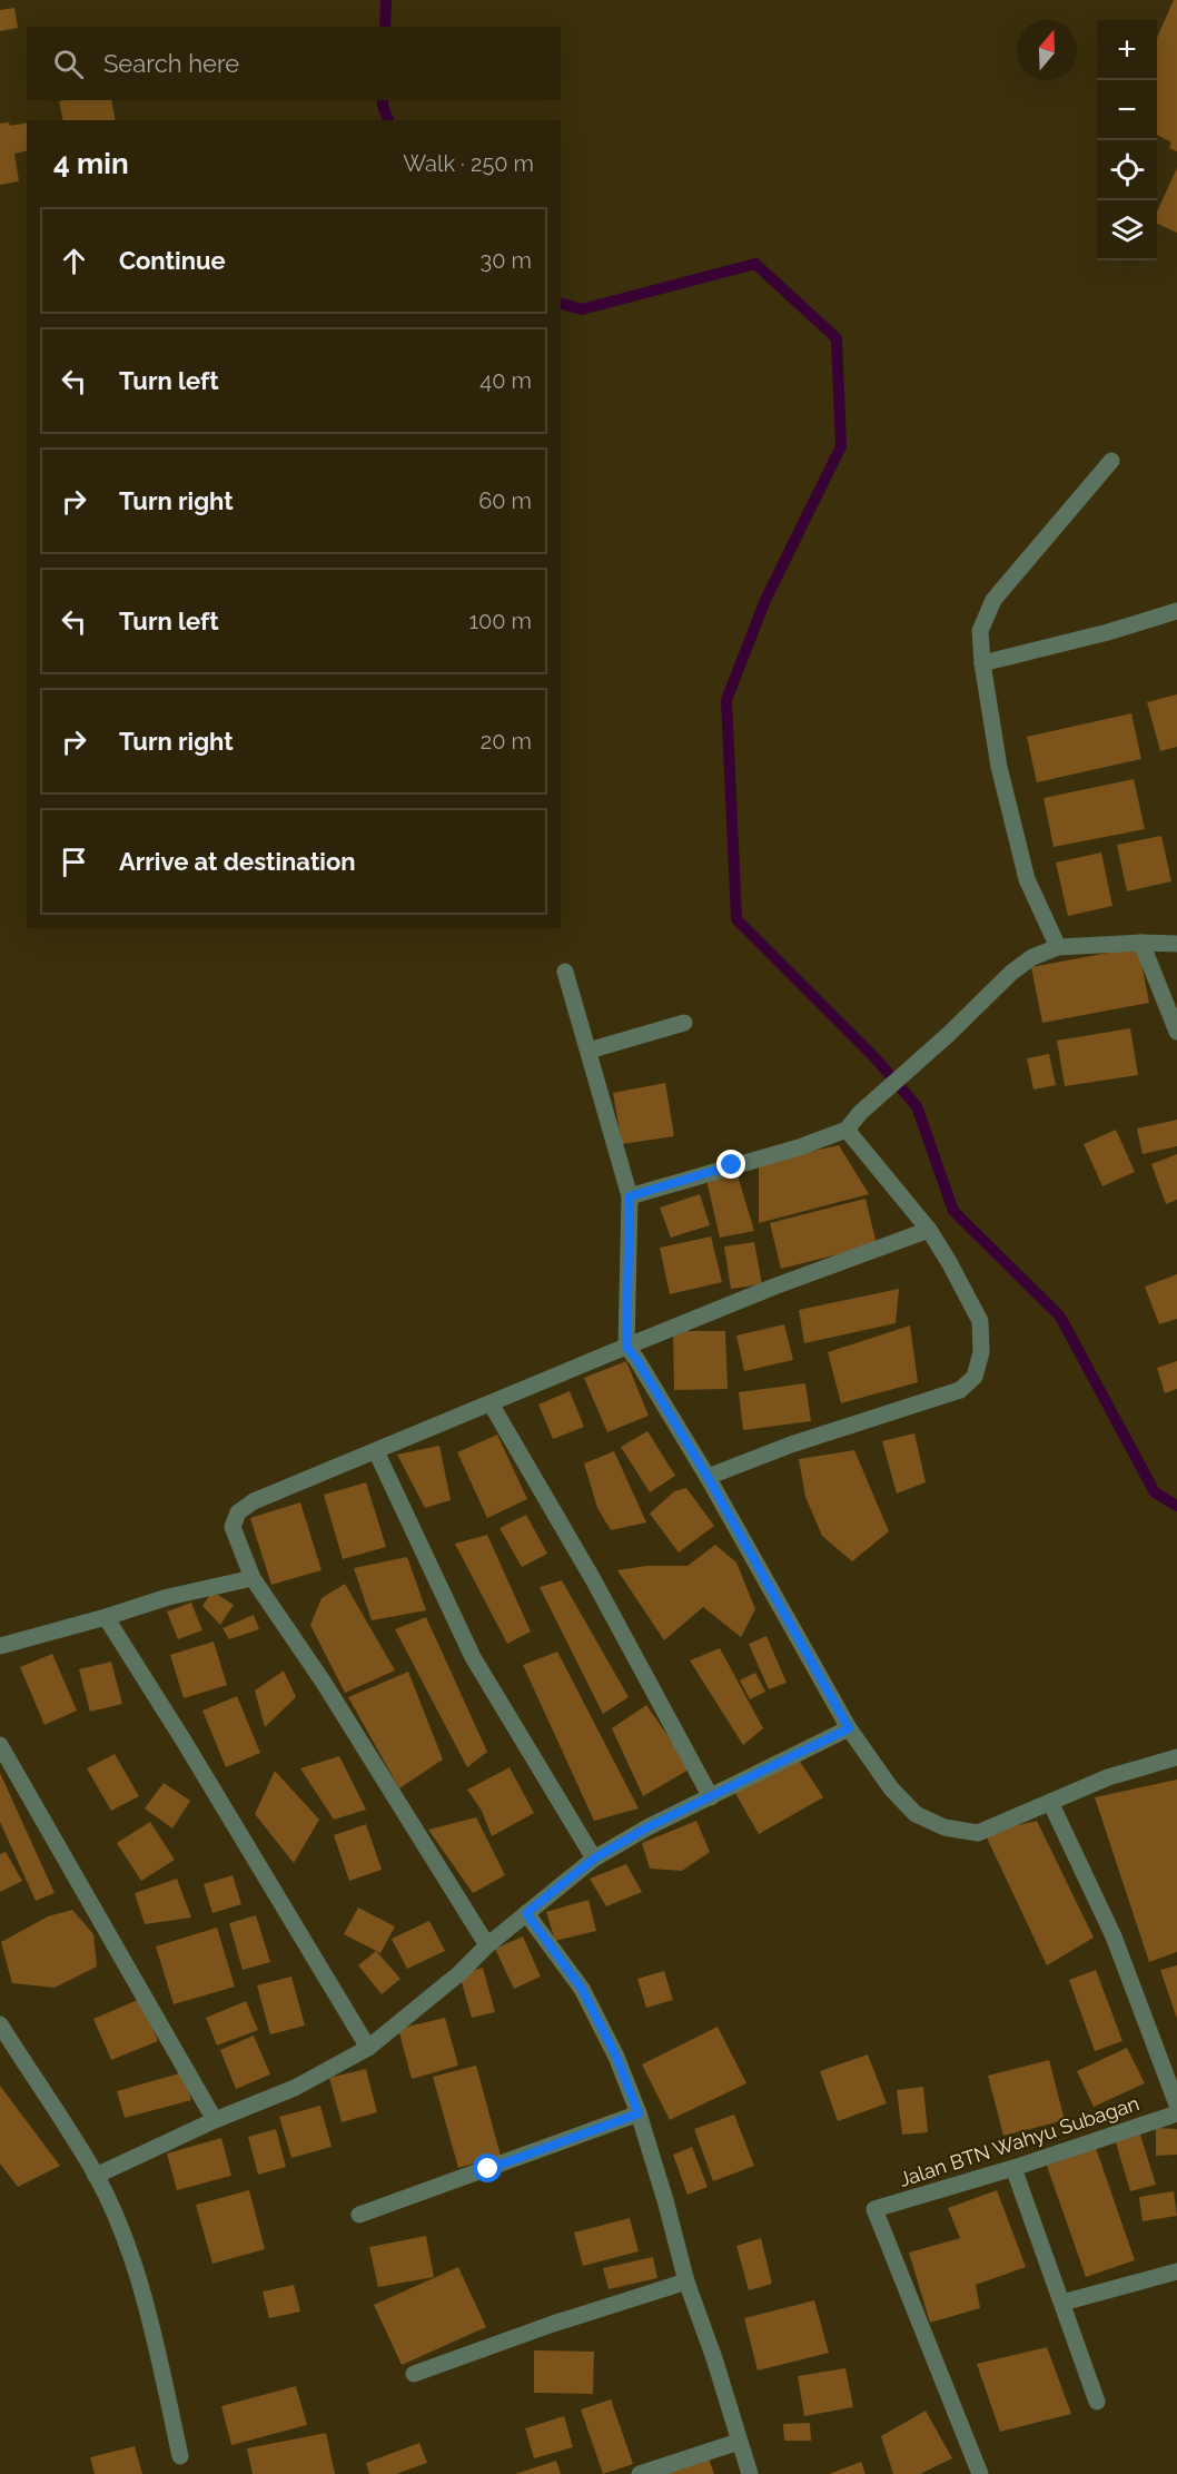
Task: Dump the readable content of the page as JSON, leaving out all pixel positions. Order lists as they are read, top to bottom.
{
  "streets": {
    "street": ["Jalan BTN Wahyu Subagan"]
  },
  "north": "top",
  "page": {
    "map_buttons": ["+", "−"],
    "search": "Search here",
    "heading": ["4 min", "Walk · 250 m"],
    "list": [
      ["Continue", "30 m"],
      ["Turn left", "40 m"],
      ["Turn right", "60 m"],
      ["Turn left", "100 m"],
      ["Turn right", "20 m"],
      "Arrive at destination"
    ]
  }
}
